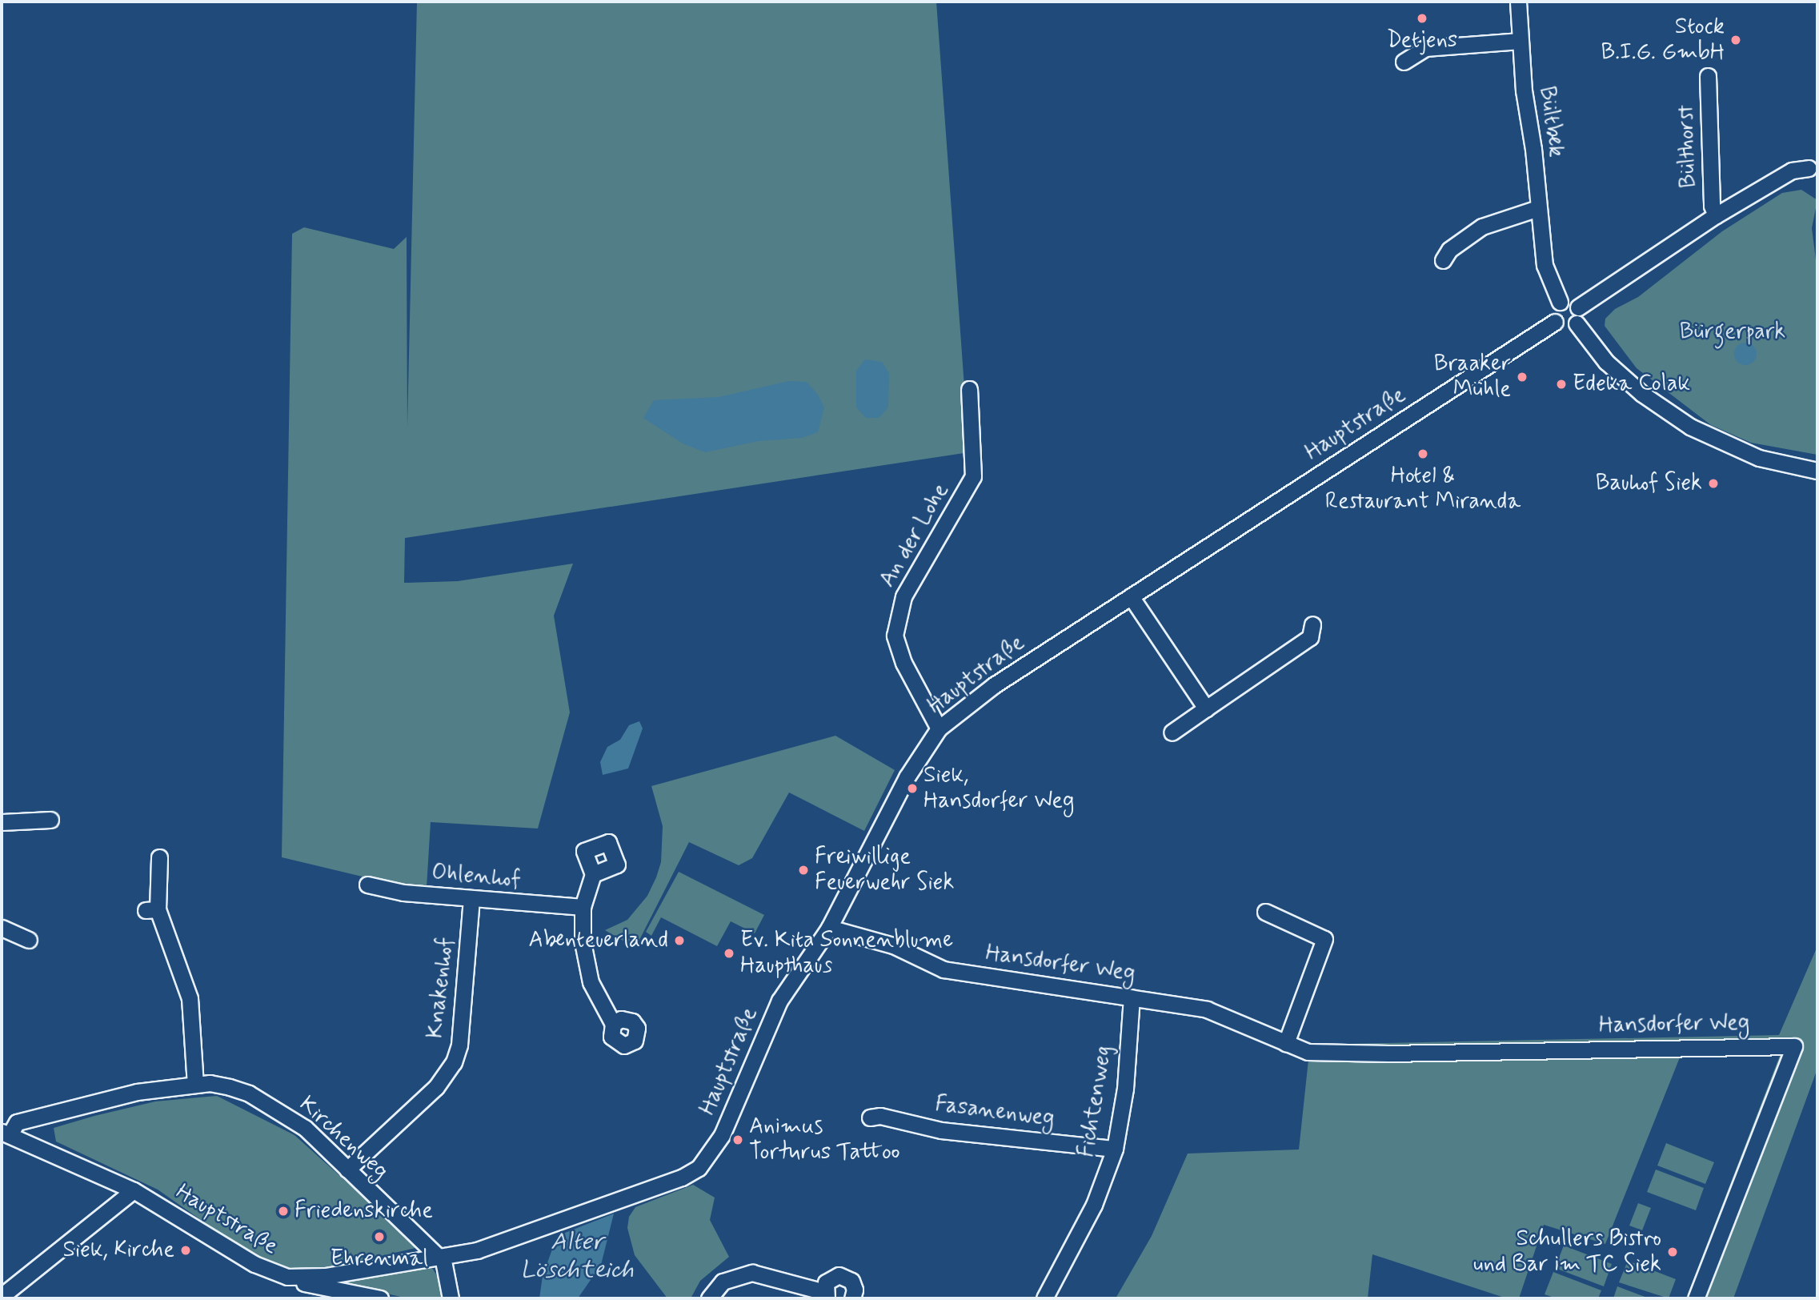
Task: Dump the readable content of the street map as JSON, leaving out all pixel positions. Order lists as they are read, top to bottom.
{
  "streets": {
    "street": [
      "Bültbek",
      "Bülthorst",
      "Hauptstraße",
      "An der Lohe",
      "Ohlenhof",
      "Hansdorfer Weg",
      "Knakenhof",
      "Fichtenweg",
      "Fasanenweg",
      "Kirchenweg"
    ]
  },
  "crossings": [
    ["Bültbek", "Hauptstraße"],
    ["Hauptstraße", "An der Lohe"],
    ["Hauptstraße", "Hansdorfer Weg"],
    ["Hauptstraße", "Kirchenweg"],
    ["Ohlenhof", "Knakenhof"],
    ["Hansdorfer Weg", "Fichtenweg"],
    ["Knakenhof", "Kirchenweg"],
    ["Fichtenweg", "Fasanenweg"]
  ],
  "water": ["Alter Löschteich"],
  "parks": ["Bürgerpark"],
  "places": [
    "Detjens",
    "Stock B.I.G. GmbH",
    "Braaker Mühle",
    "Edeka Colak",
    "Hotel & Restaurant Miranda",
    "Bauhof Siek",
    "Siek, Hansdorfer Weg",
    "Freiwillige Feuerwehr Siek",
    "Abenteuerland",
    "Ev. Kita Sonnenblume Haupthaus",
    "Animus Torturus Tattoo",
    "Friedenskirche",
    "Ehrenmal",
    "Siek, Kirche",
    "Schullers Bistro und Bar im TC Siek"
  ]
}
